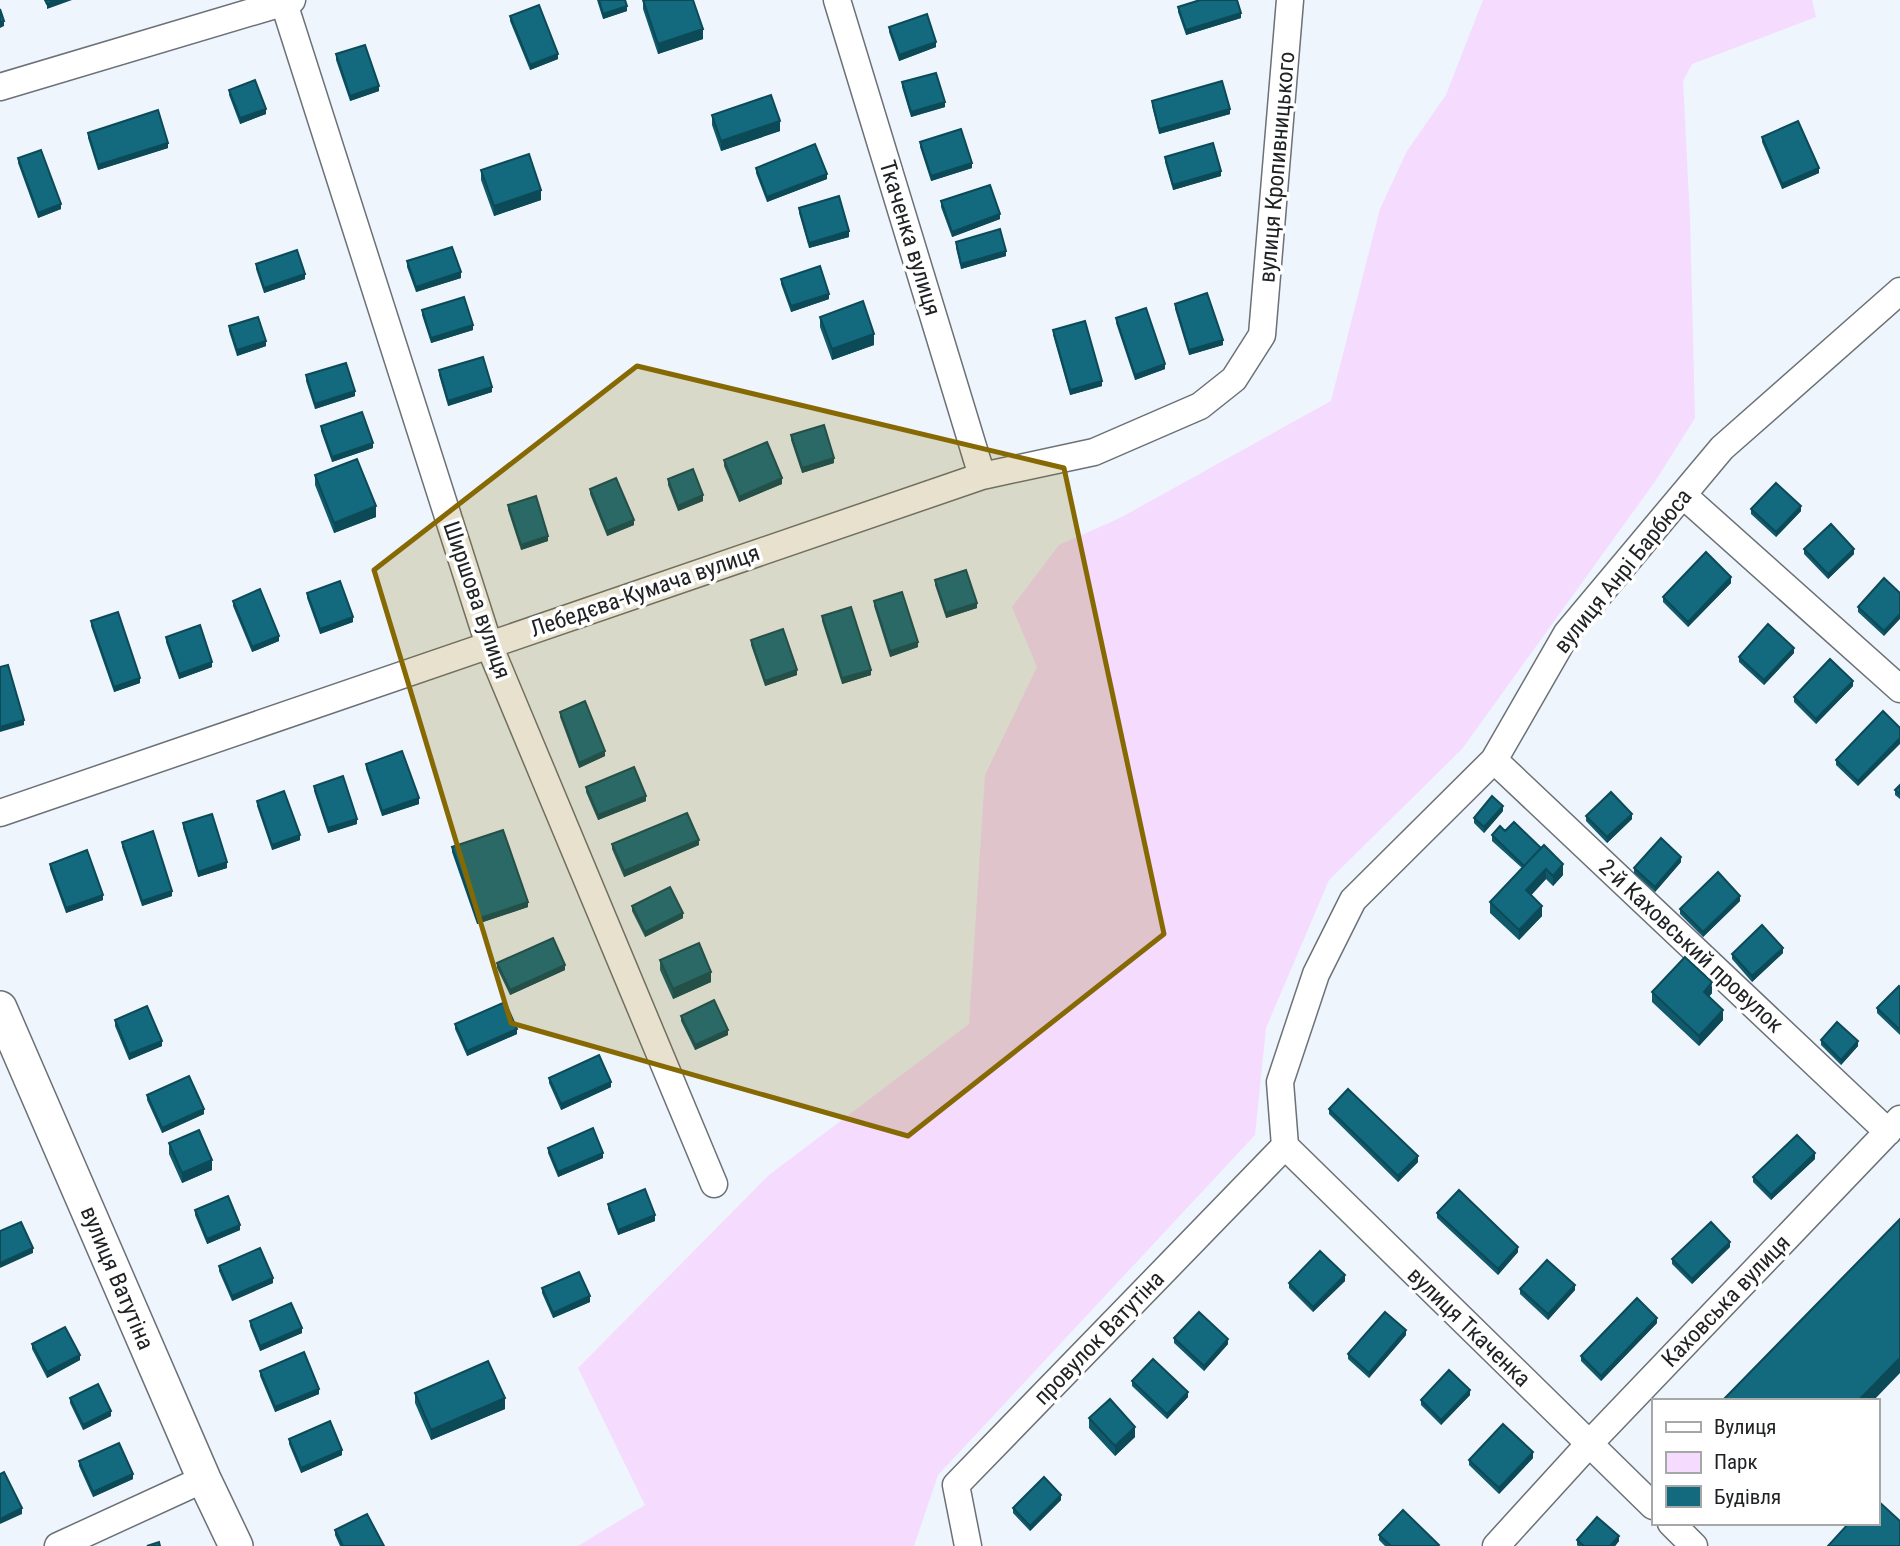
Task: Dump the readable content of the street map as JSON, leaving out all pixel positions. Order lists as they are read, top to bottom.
{
  "streets": {
    "street": [
      "вулиця Кропивницького",
      "Ткаченка вулиця",
      "вулиця Анрі Барбюса",
      "Лебедєва-Кумача вулиця",
      "Ширшова вулиця",
      "2-й Каховський провулок",
      "вулиця Ватутіна",
      "Каховська вулиця",
      "вулиця Ткаченка",
      "провулок Ватутіна"
    ]
  },
  "crossings": [
    ["вулиця Кропивницького", "Лебедєва-Кумача вулиця"],
    ["Ткаченка вулиця", "Лебедєва-Кумача вулиця"],
    ["вулиця Анрі Барбюса", "2-й Каховський провулок"],
    ["вулиця Анрі Барбюса", "вулиця Ткаченка"],
    ["вулиця Анрі Барбюса", "провулок Ватутіна"],
    ["Лебедєва-Кумача вулиця", "Ширшова вулиця"],
    ["2-й Каховський провулок", "Каховська вулиця"],
    ["Каховська вулиця", "вулиця Ткаченка"],
    ["вулиця Ткаченка", "провулок Ватутіна"]
  ],
  "legend": ["Вулиця", "Парк", "Будівля"]
}
